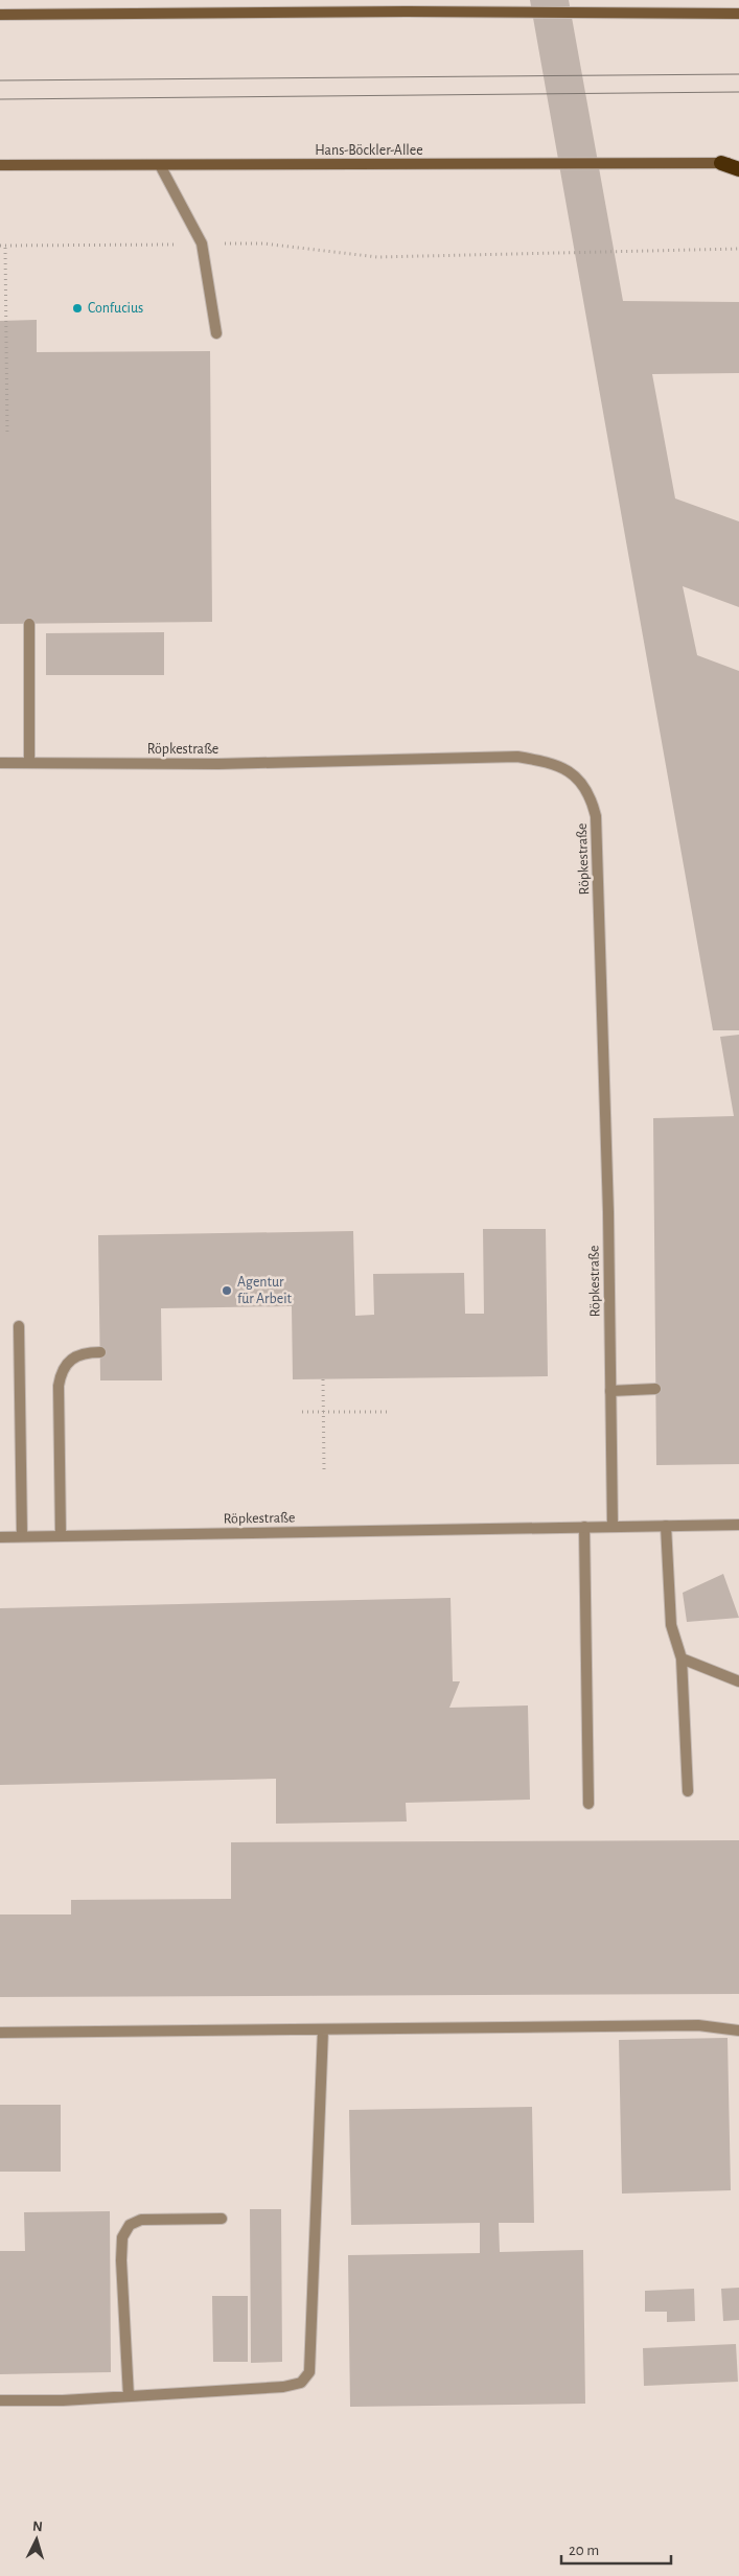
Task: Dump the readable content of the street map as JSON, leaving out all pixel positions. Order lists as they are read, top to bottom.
{
  "streets": {
    "main road": ["Hans-Böckler-Allee"],
    "street": ["Röpkestraße"]
  },
  "places": ["Confucius", "Agentur für Arbeit"],
  "scale_bar": "20 m",
  "north": "top"
}
